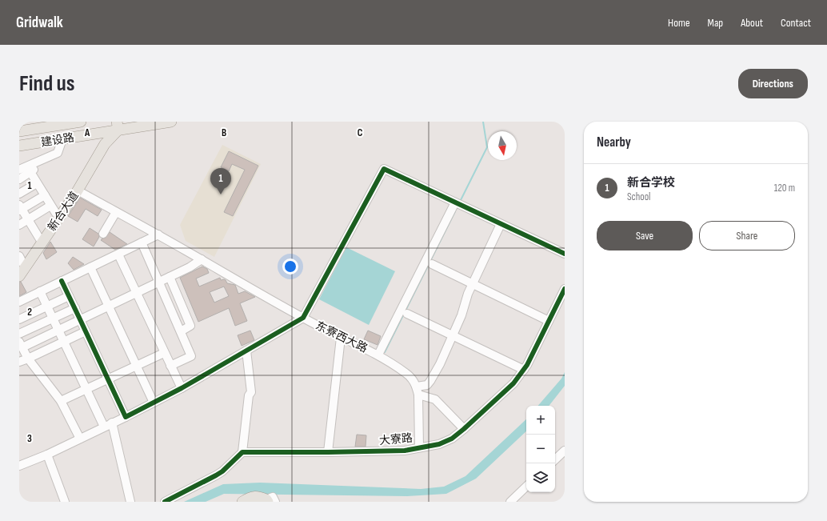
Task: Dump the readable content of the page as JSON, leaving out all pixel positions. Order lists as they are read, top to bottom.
{
  "streets": {
    "main road": ["建设路", "新合大道"],
    "street": ["东寮西大路", "大寮路"]
  },
  "crossings": [
    ["建设路", "新合大道"],
    ["新合大道", "东寮西大路"],
    ["东寮西大路", "大寮路"]
  ],
  "north": "bottom",
  "page": {
    "header": "Gridwalk",
    "nav": [
      "Home",
      "Map",
      "About",
      "Contact"
    ],
    "buttons": [
      "Directions",
      ["Save", "Share"]
    ],
    "title": "Find us",
    "heading": "Nearby",
    "list": [
      {
        "mark": "1",
        "name": "新合学校",
        "note": "School",
        "value": "120 m"
      }
    ],
    "pins": "1",
    "map_buttons": ["+", "−"]
  },
  "grid": {
    "columns": ["A", "B", "C"],
    "rows": ["1", "2", "3"]
  }
}
